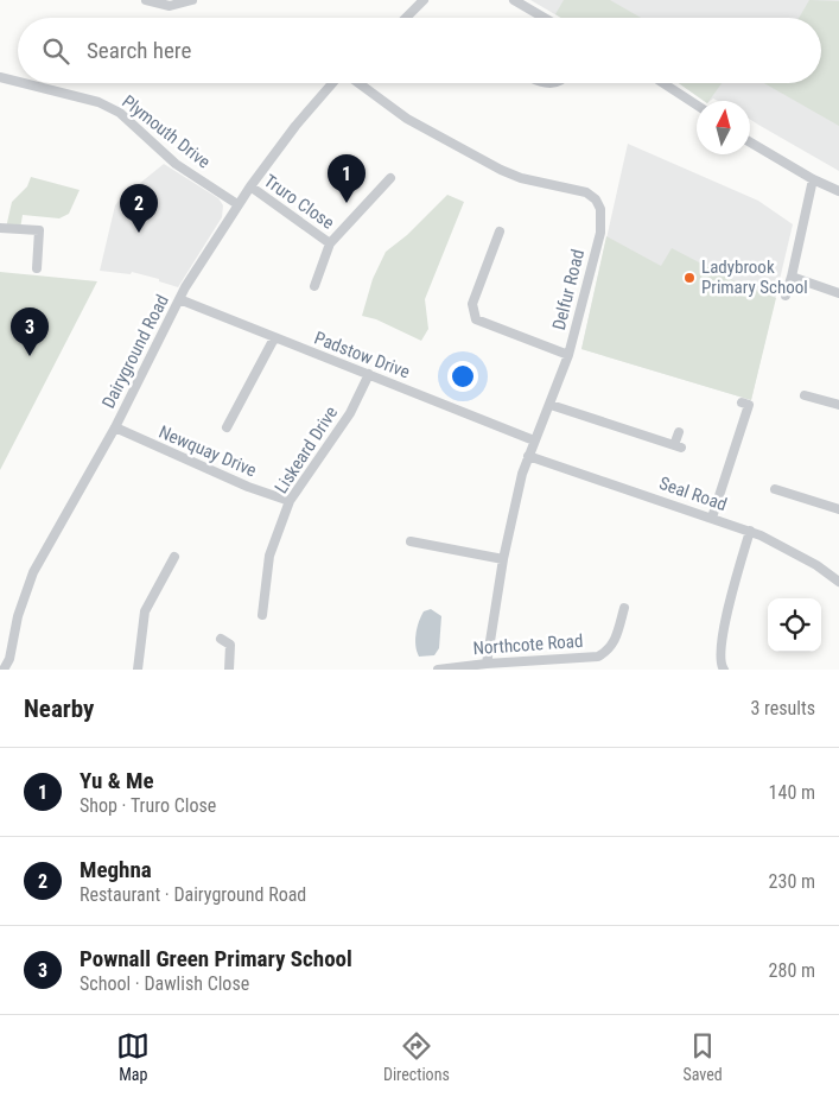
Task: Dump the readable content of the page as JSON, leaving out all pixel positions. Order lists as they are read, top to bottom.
{
  "streets": {
    "street": [
      "Plymouth Drive",
      "Truro Close",
      "Delfur Road",
      "Dairyground Road",
      "Padstow Drive",
      "Liskeard Drive",
      "Newquay Drive",
      "Seal Road",
      "Northcote Road"
    ]
  },
  "crossings": [
    ["Plymouth Drive", "Dairyground Road"],
    ["Truro Close", "Dairyground Road"],
    ["Delfur Road", "Padstow Drive"],
    ["Delfur Road", "Seal Road"],
    ["Delfur Road", "Northcote Road"],
    ["Dairyground Road", "Padstow Drive"],
    ["Dairyground Road", "Newquay Drive"],
    ["Padstow Drive", "Liskeard Drive"],
    ["Liskeard Drive", "Newquay Drive"]
  ],
  "places": ["Ladybrook Primary School"],
  "north": "top",
  "page": {
    "search": "Search here",
    "pins": ["1", "2", "3"],
    "heading": ["Nearby", "3 results"],
    "list": [
      {
        "mark": "1",
        "name": "Yu & Me",
        "note": "Shop · Truro Close",
        "value": "140 m"
      },
      {
        "mark": "2",
        "name": "Meghna",
        "note": "Restaurant · Dairyground Road",
        "value": "230 m"
      },
      {
        "mark": "3",
        "name": "Pownall Green Primary School",
        "note": "School · Dawlish Close",
        "value": "280 m"
      }
    ],
    "nav": ["Map", "Directions", "Saved"]
  }
}
